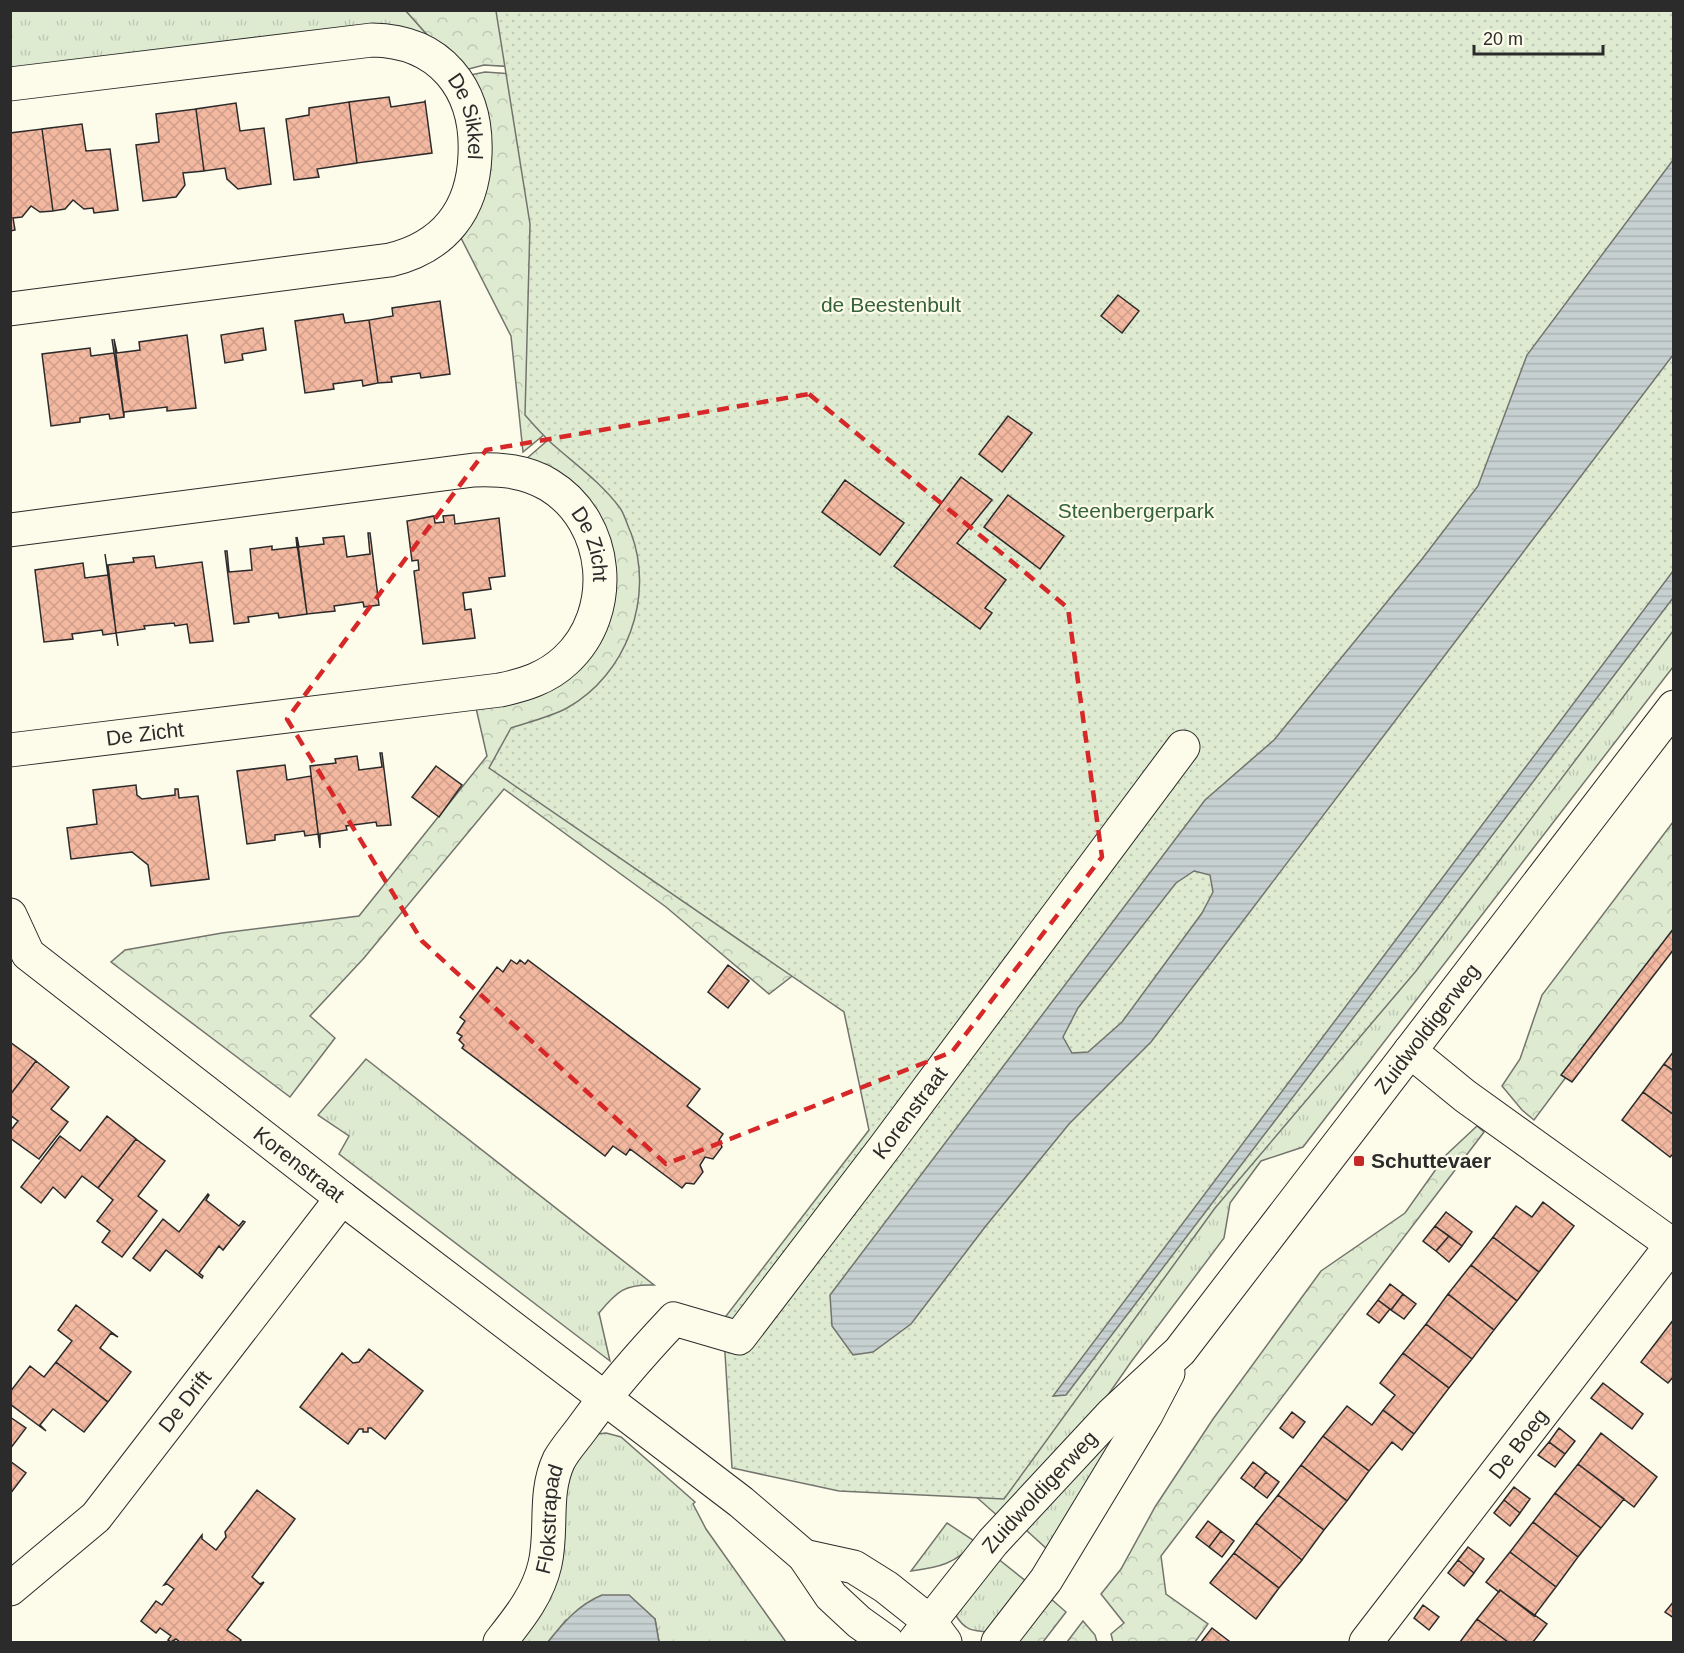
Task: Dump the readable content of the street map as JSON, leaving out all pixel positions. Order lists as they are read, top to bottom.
{
  "streets": {
    "street": [
      "De Sikkel",
      "De Zicht",
      "Zuidwoldigerweg",
      "Korenstraat",
      "De Drift",
      "De Boeg",
      "Flokstrapad"
    ]
  },
  "crossings": [
    ["Zuidwoldigerweg", "Korenstraat"],
    ["Korenstraat", "De Drift"],
    ["Korenstraat", "Flokstrapad"]
  ],
  "parks": ["de Beestenbult", "Steenbergerpark"],
  "places": {
    "transit": ["Schuttevaer"]
  },
  "scale_bar": "20 m"
}
